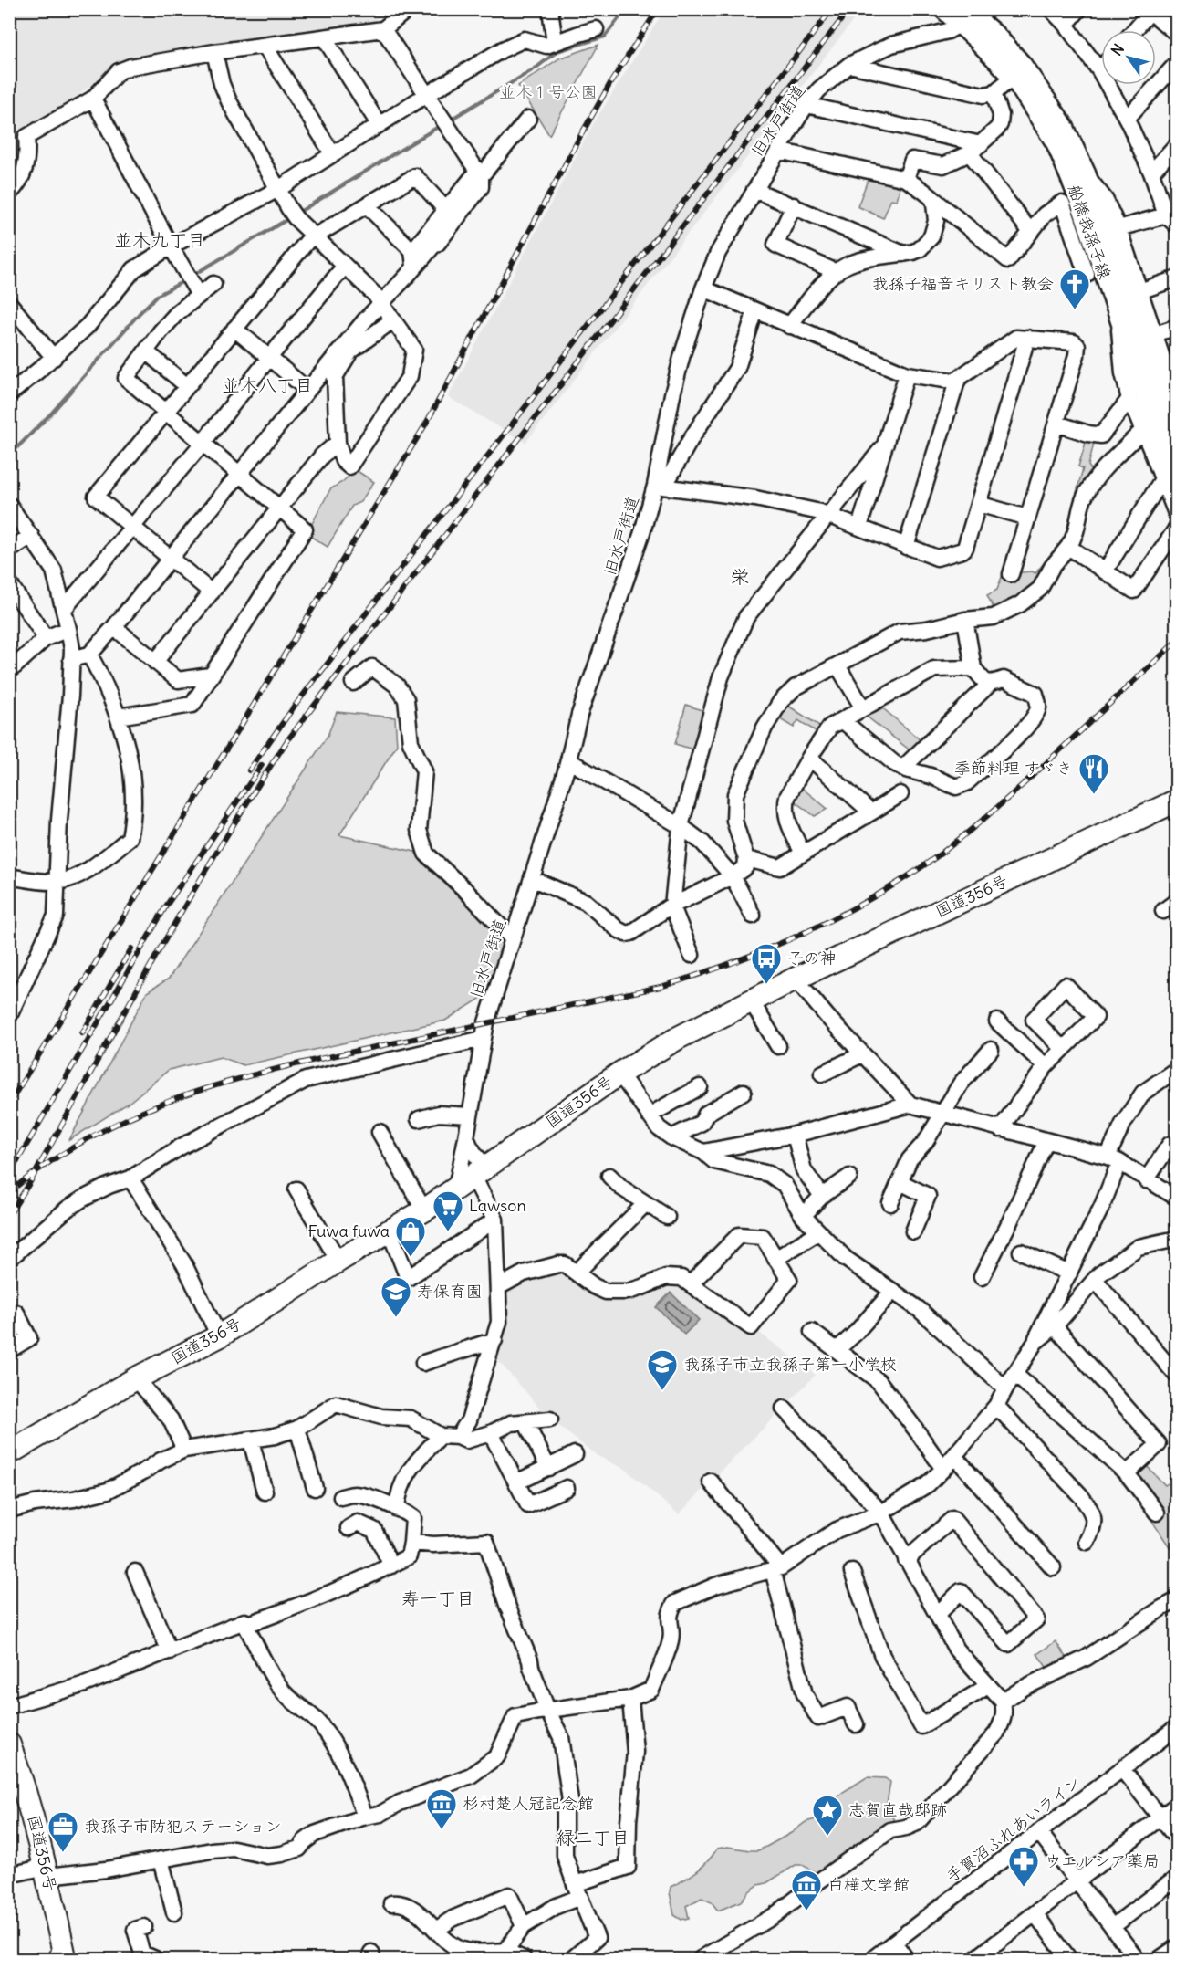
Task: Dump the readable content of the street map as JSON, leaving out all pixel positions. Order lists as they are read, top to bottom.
{
  "streets": {
    "highway": ["国道356号"],
    "main road": ["船橋我孫子線"],
    "street": ["旧水戸街道", "手賀沼ふれあいライン"]
  },
  "crossings": [
    ["旧水戸街道", "船橋我孫子線"],
    ["旧水戸街道", "国道356号"]
  ],
  "districts": [
    "並木九丁目",
    "並木八丁目",
    "栄",
    "寿一丁目",
    "緑二丁目"
  ],
  "parks": ["並木１号公園"],
  "places": {
    "church": ["我孫子福音キリスト教会"],
    "restaurant": ["季節料理 すゞき"],
    "bus stop": ["子の神"],
    "supermarket": ["Lawson"],
    "shop": ["Fuwa fuwa"],
    "school or university": ["寿保育園", "我孫子市立我孫子第一小学校"],
    "museum": ["杉村楚人冠記念館", "白樺文学館"],
    "place": ["志賀直哉邸跡"],
    "office": ["我孫子市防犯ステーション"],
    "pharmacy": ["ウエルシア薬局"]
  },
  "north": "top left"
}
